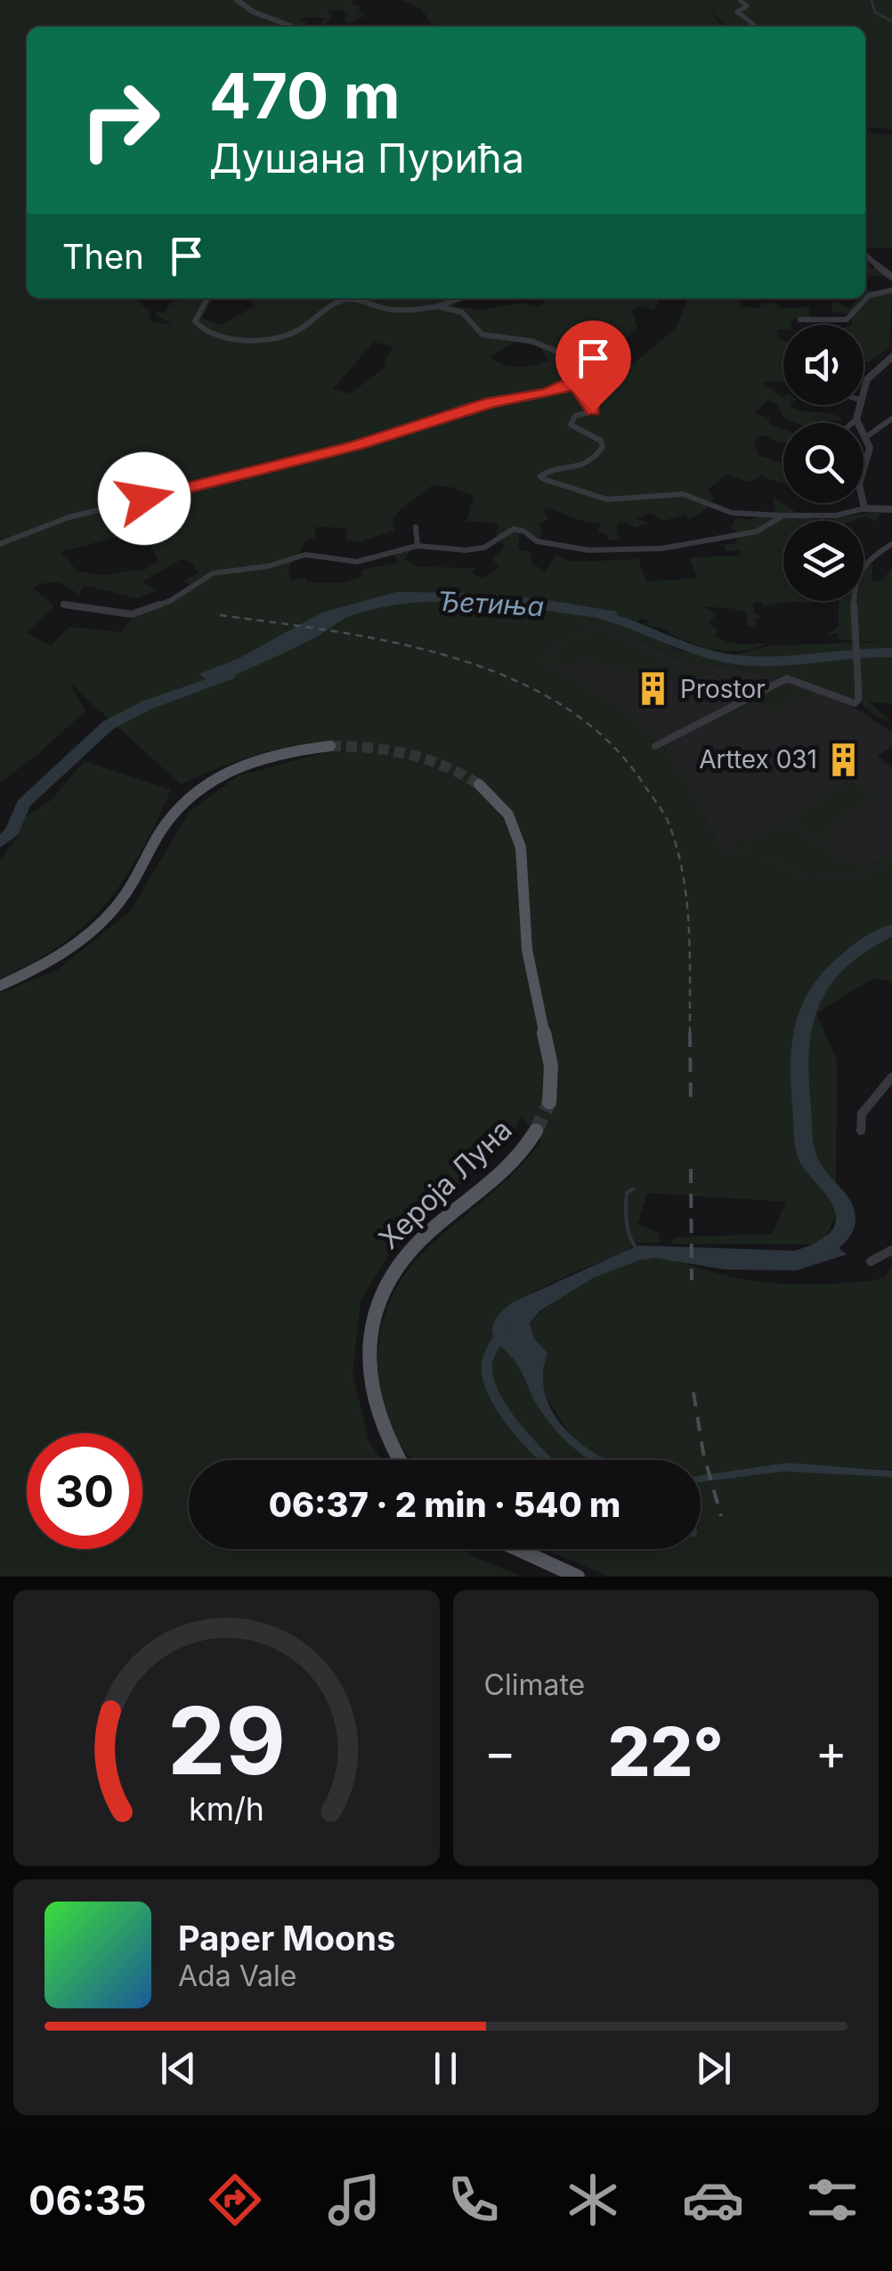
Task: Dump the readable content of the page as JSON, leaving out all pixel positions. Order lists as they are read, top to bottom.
{
  "streets": {
    "main road": ["Хероја Луна"]
  },
  "water": ["Ђетиња"],
  "places": {
    "building": ["Prostor", "Arttex 031"]
  },
  "page": {
    "turn": ["470 m", "Душана Пурића"],
    "then": "Then",
    "limit": "30",
    "trip": "06:37 · 2 min · 540 m",
    "tile": "Climate",
    "heat": ["−", "22°", "+"],
    "song": ["Paper Moons", "Ada Vale"],
    "tabs": "06:35",
    "gauge": ["29", "km/h"]
  }
}
